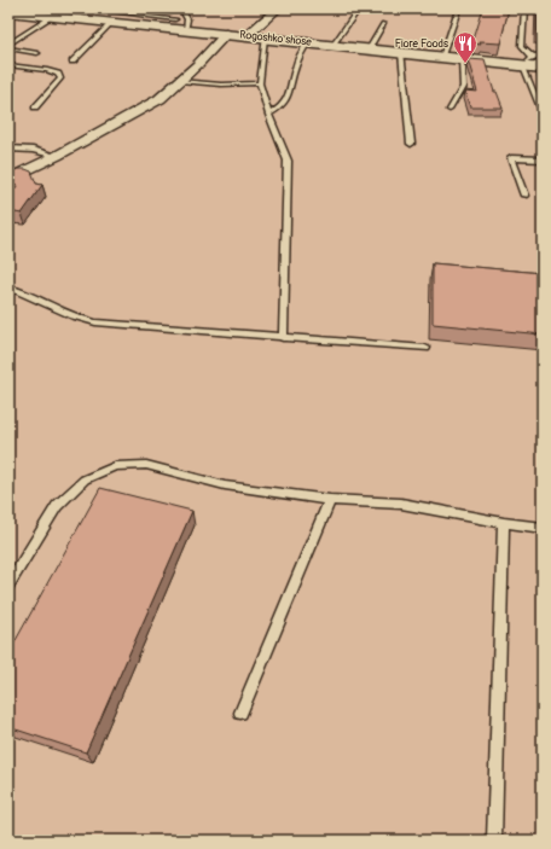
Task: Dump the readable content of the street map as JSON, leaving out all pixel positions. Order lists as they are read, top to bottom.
{
  "streets": {
    "main road": ["Rogoshko shose"]
  },
  "places": {
    "restaurant": ["Fiore Foods"]
  }
}
